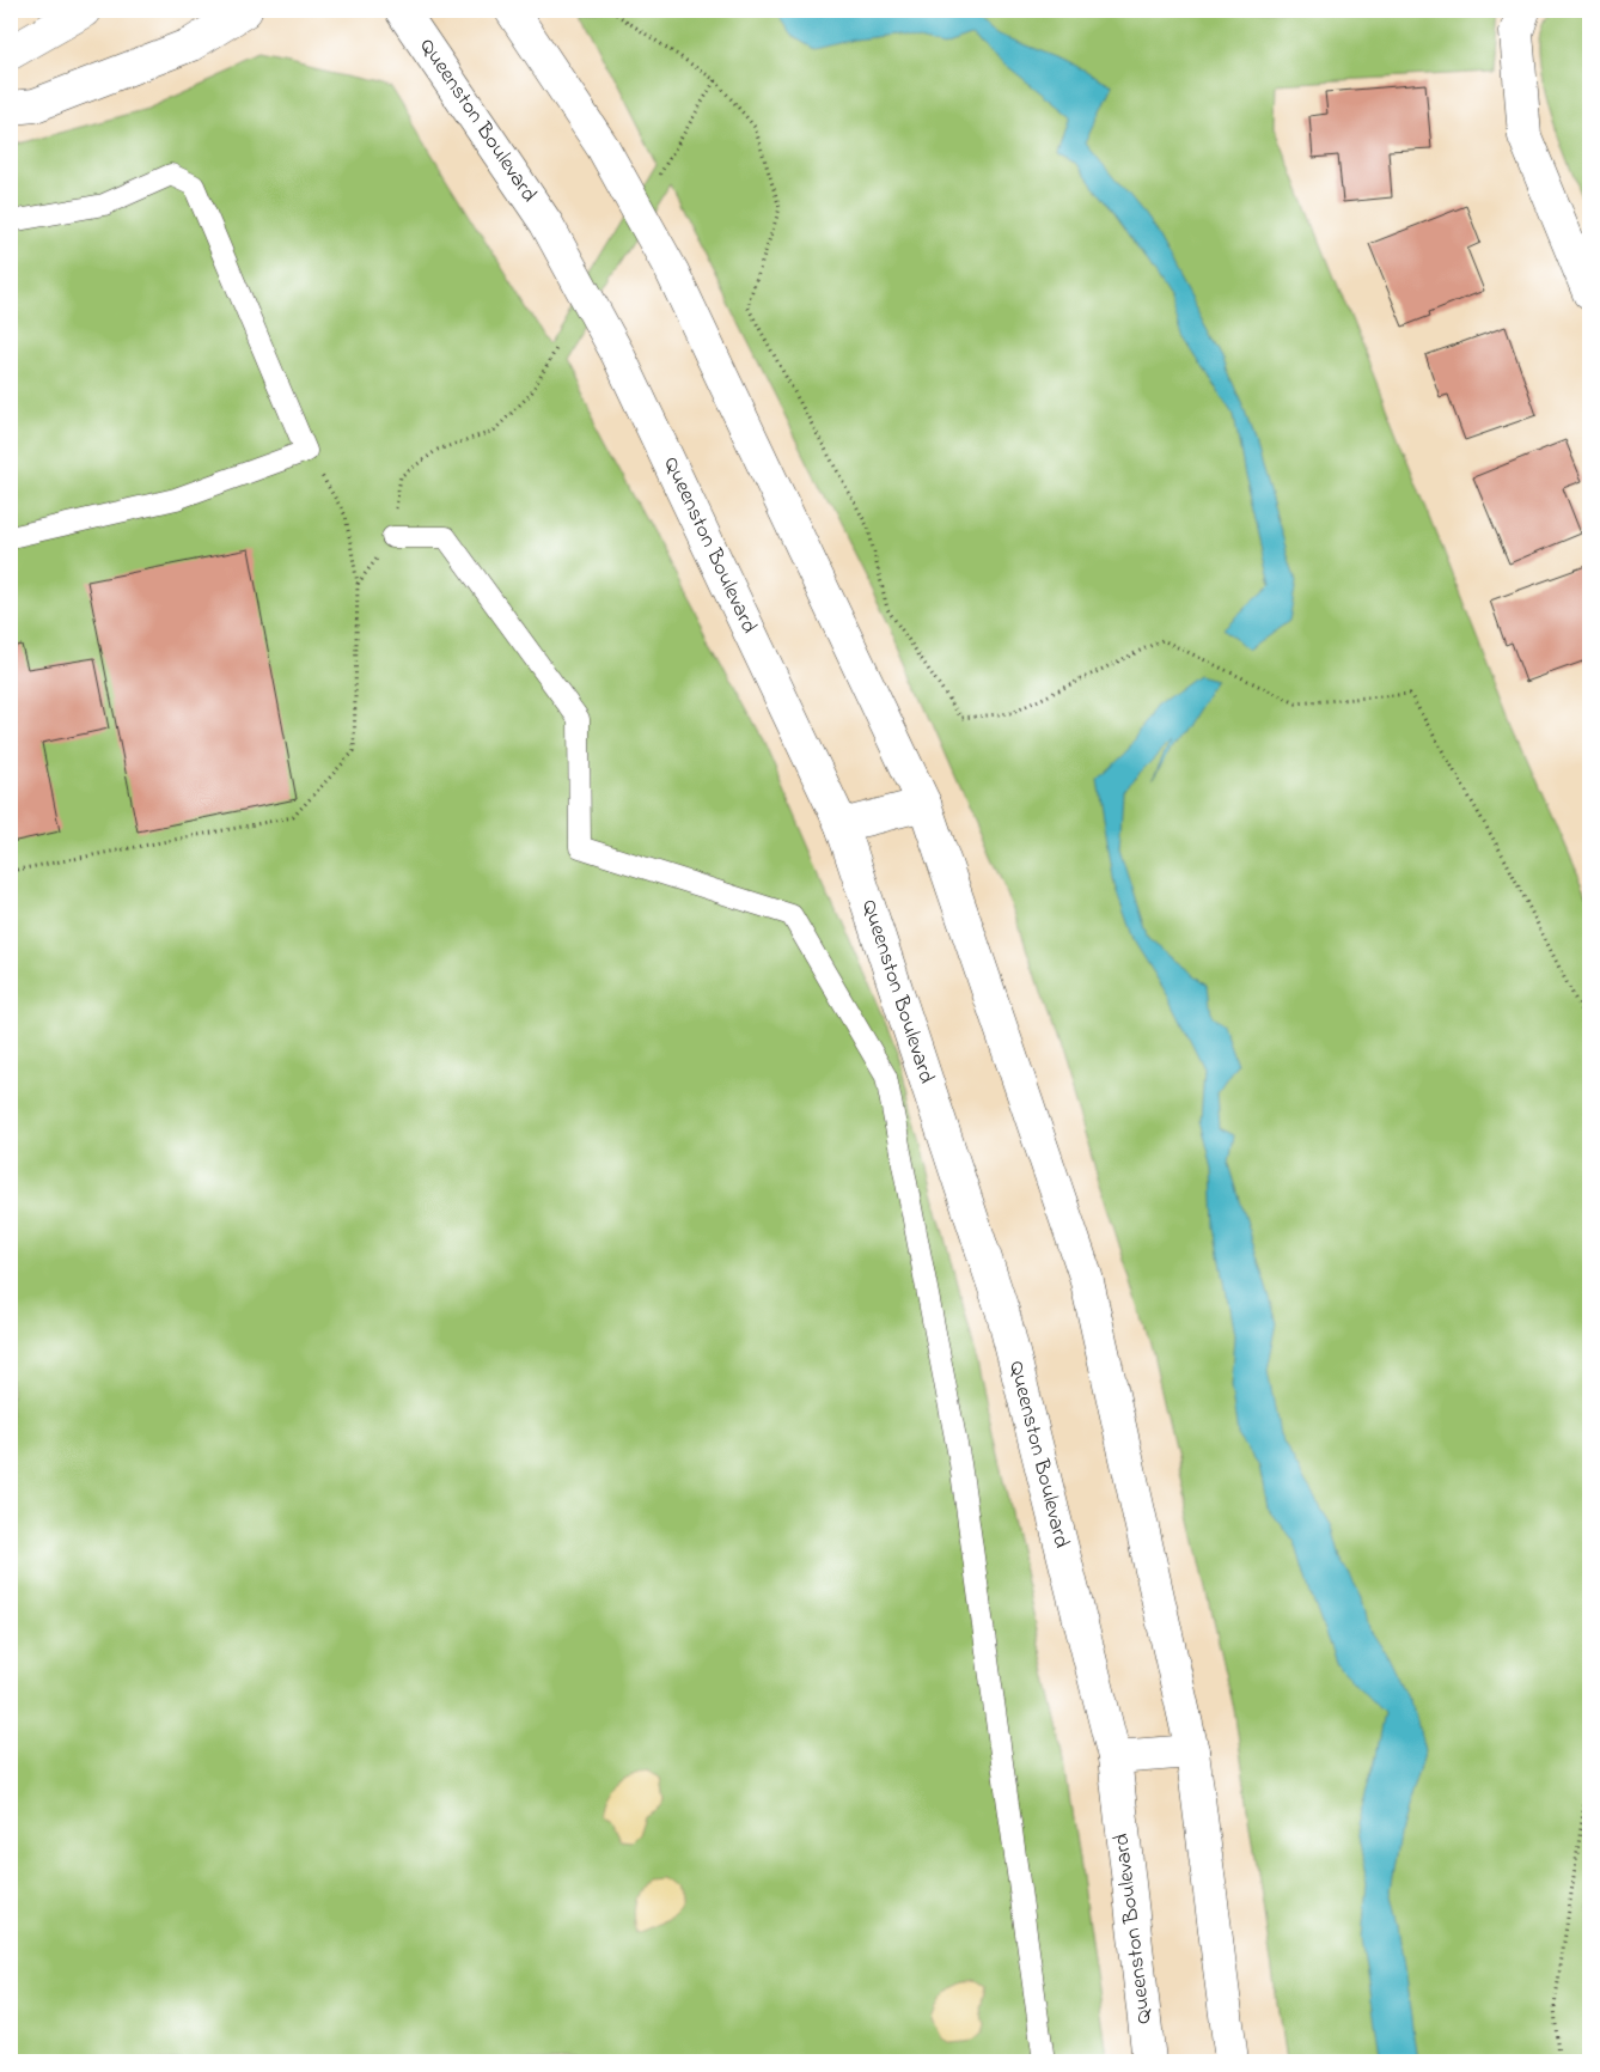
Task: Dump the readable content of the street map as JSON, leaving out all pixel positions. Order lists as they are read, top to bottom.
{
  "streets": {
    "main road": ["Queenston Boulevard"]
  }
}
